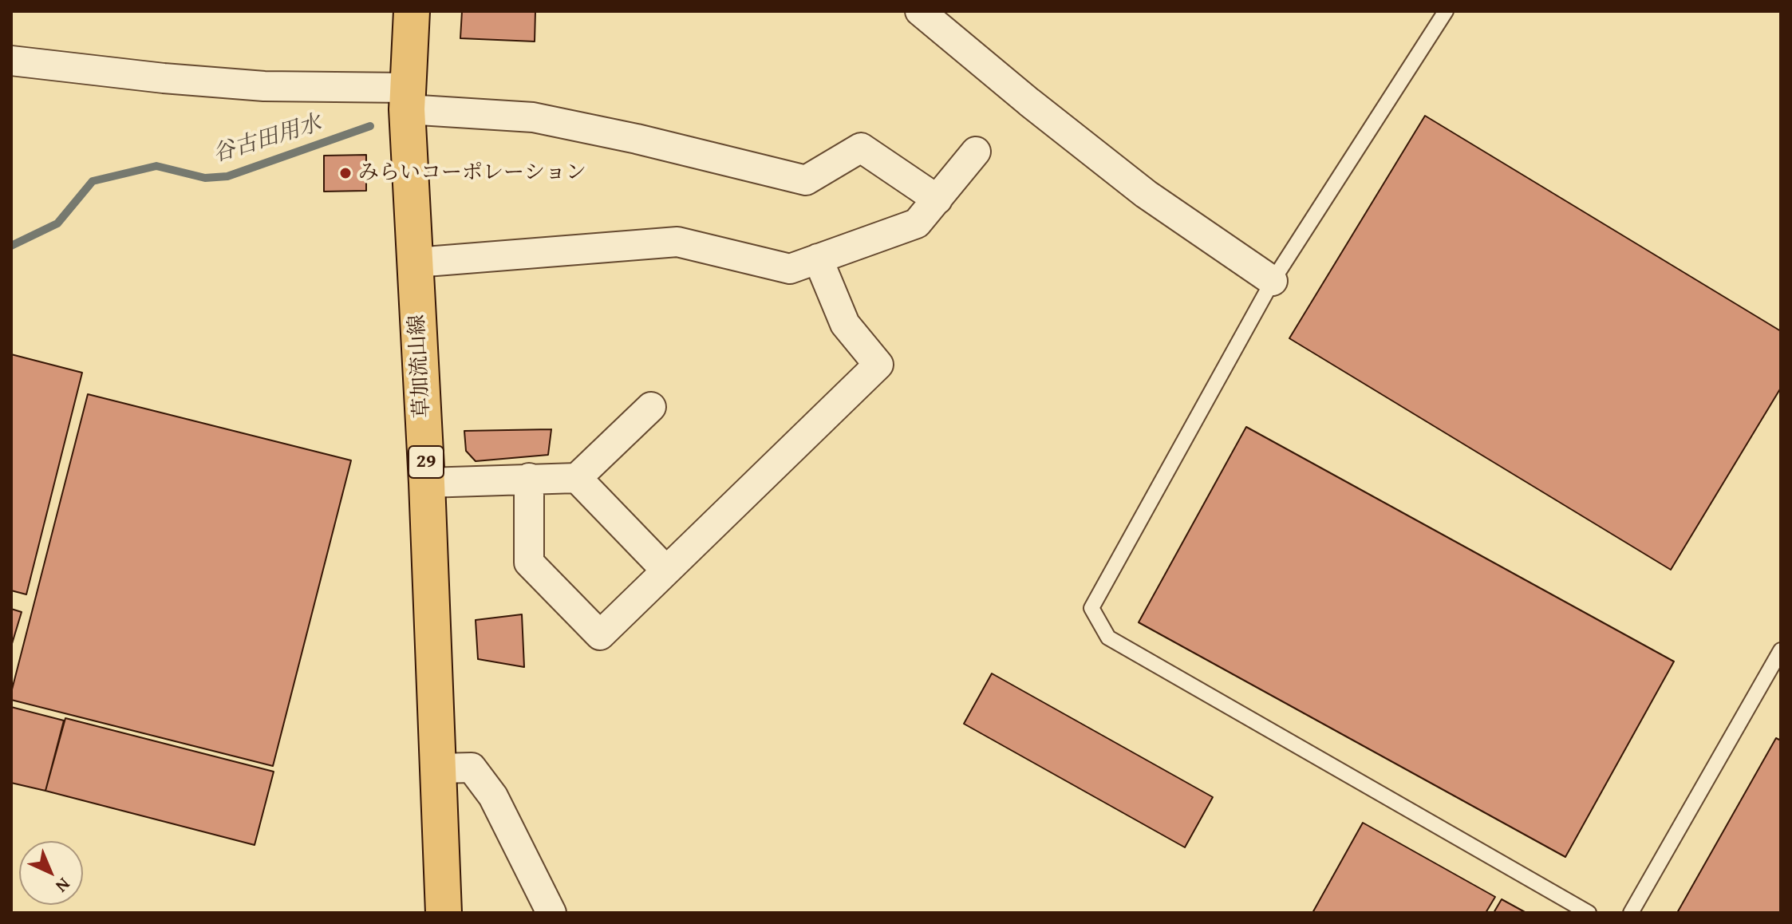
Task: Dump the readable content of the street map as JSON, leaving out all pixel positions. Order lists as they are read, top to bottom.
{
  "streets": {
    "main road": ["草加流山線", "29"]
  },
  "water": ["谷古田用水"],
  "places": ["みらいコーポレーション"],
  "north": "bottom right"
}
